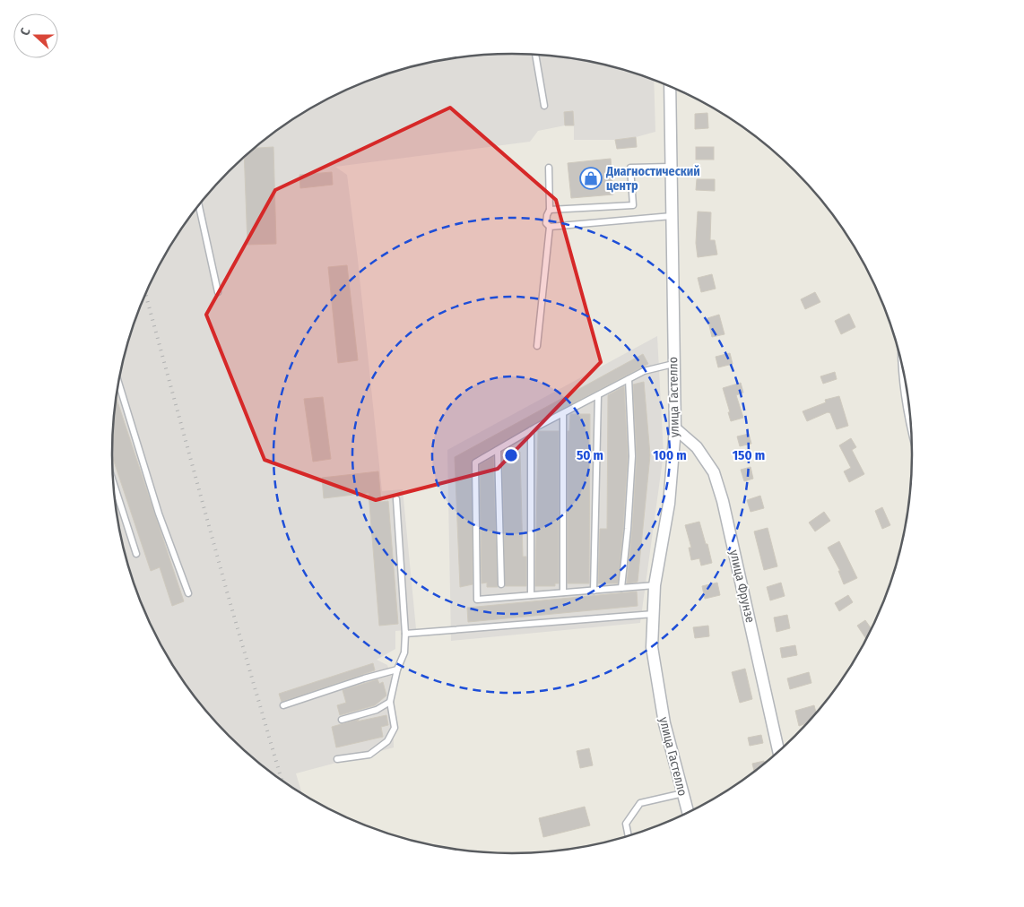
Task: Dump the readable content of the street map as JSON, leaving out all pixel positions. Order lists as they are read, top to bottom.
{
  "streets": {
    "street": ["улица Гастелло", "улица Фрунзе"]
  },
  "crossings": [
    ["улица Гастелло", "улица Фрунзе"]
  ],
  "places": {
    "shop": ["Диагностический центр"]
  },
  "north": "left",
  "rings": ["50 m", "100 m", "150 m"]
}
